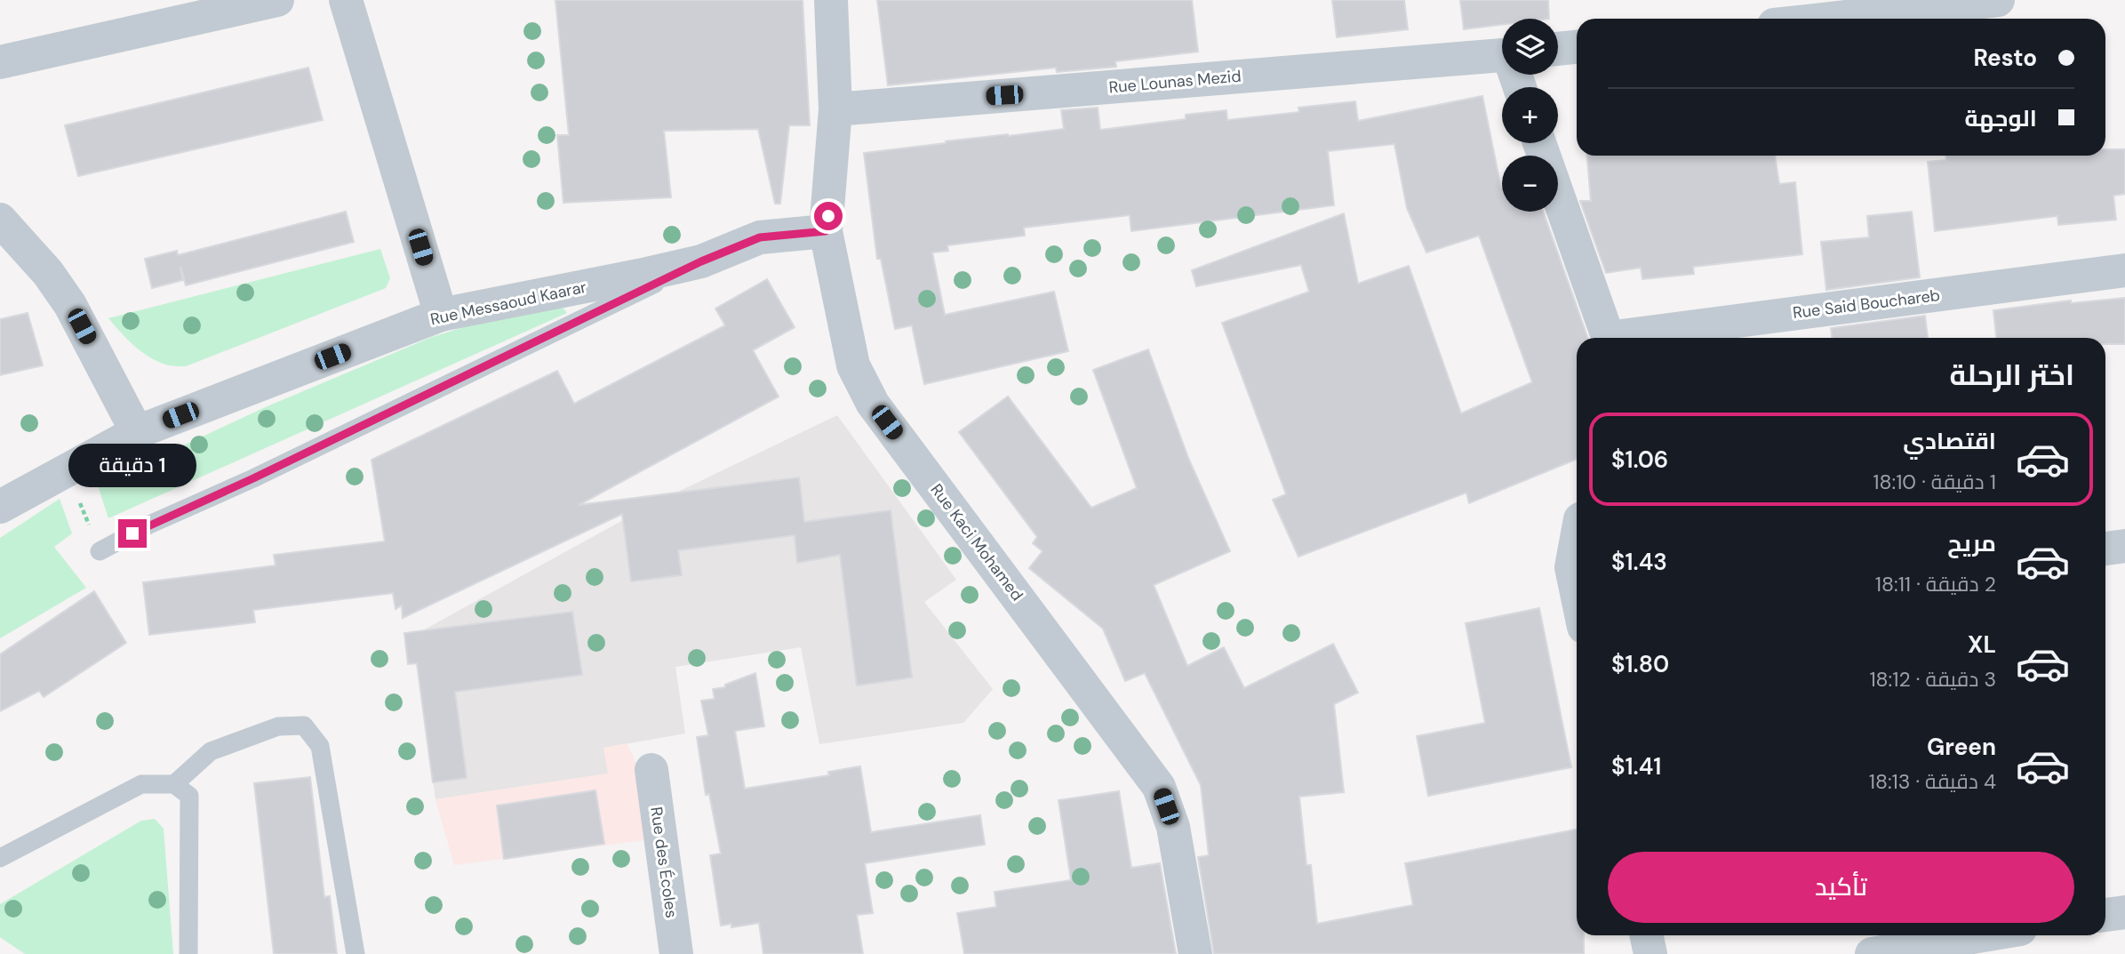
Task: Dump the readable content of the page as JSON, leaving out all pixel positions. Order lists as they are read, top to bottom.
{
  "streets": {
    "street": [
      "Rue Lounas Mezid",
      "Rue Messaoud Kaarar",
      "Rue Said Bouchareb",
      "Rue Kaci Mohamed",
      "Rue des Écoles"
    ]
  },
  "crossings": [
    ["Rue Lounas Mezid", "Rue Kaci Mohamed"],
    ["Rue Messaoud Kaarar", "Rue Kaci Mohamed"]
  ],
  "page": {
    "map_buttons": ["+", "−"],
    "banner": ["Resto", "الوجهة"],
    "heading": "اختر الرحلة",
    "list": [
      {
        "name": "اقتصادي",
        "note": "1 دقيقة · 18:10",
        "value": "$1.06"
      },
      {
        "name": "مريح",
        "note": "2 دقيقة · 18:11",
        "value": "$1.43"
      },
      {
        "name": "XL",
        "note": "3 دقيقة · 18:12",
        "value": "$1.80"
      },
      {
        "name": "Green",
        "note": "4 دقيقة · 18:13",
        "value": "$1.41"
      }
    ],
    "bubble": "1 دقيقة",
    "buttons": "تأكيد"
  }
}
